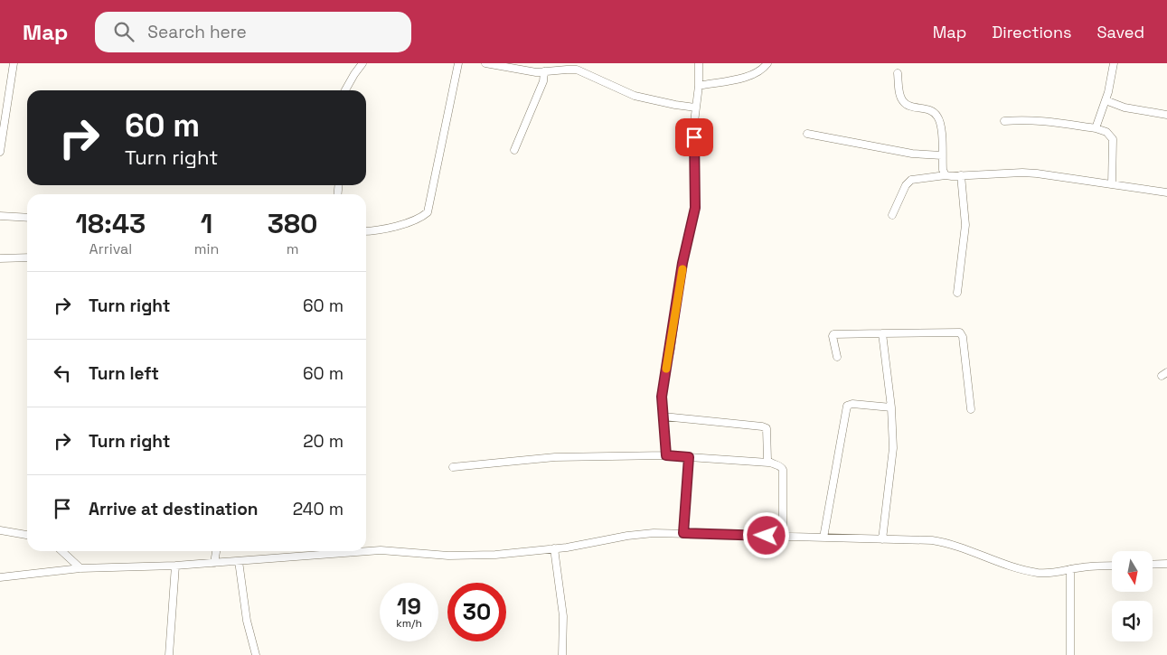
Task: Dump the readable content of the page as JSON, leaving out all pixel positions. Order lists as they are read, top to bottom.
{
  "north": "bottom",
  "page": {
    "header": "Map",
    "search": "Search here",
    "nav": ["Map", "Directions", "Saved"],
    "turn": ["60 m", "Turn right"],
    "eta": [
      "18:43",
      "Arrival",
      "1",
      "min",
      "380",
      "m"
    ],
    "list": [
      {
        "name": "Turn right",
        "value": "60 m"
      },
      {
        "name": "Turn left",
        "value": "60 m"
      },
      {
        "name": "Turn right",
        "value": "20 m"
      },
      {
        "name": "Arrive at destination",
        "value": "240 m"
      }
    ],
    "speed": "19 km/h",
    "limit": "30"
  }
}
